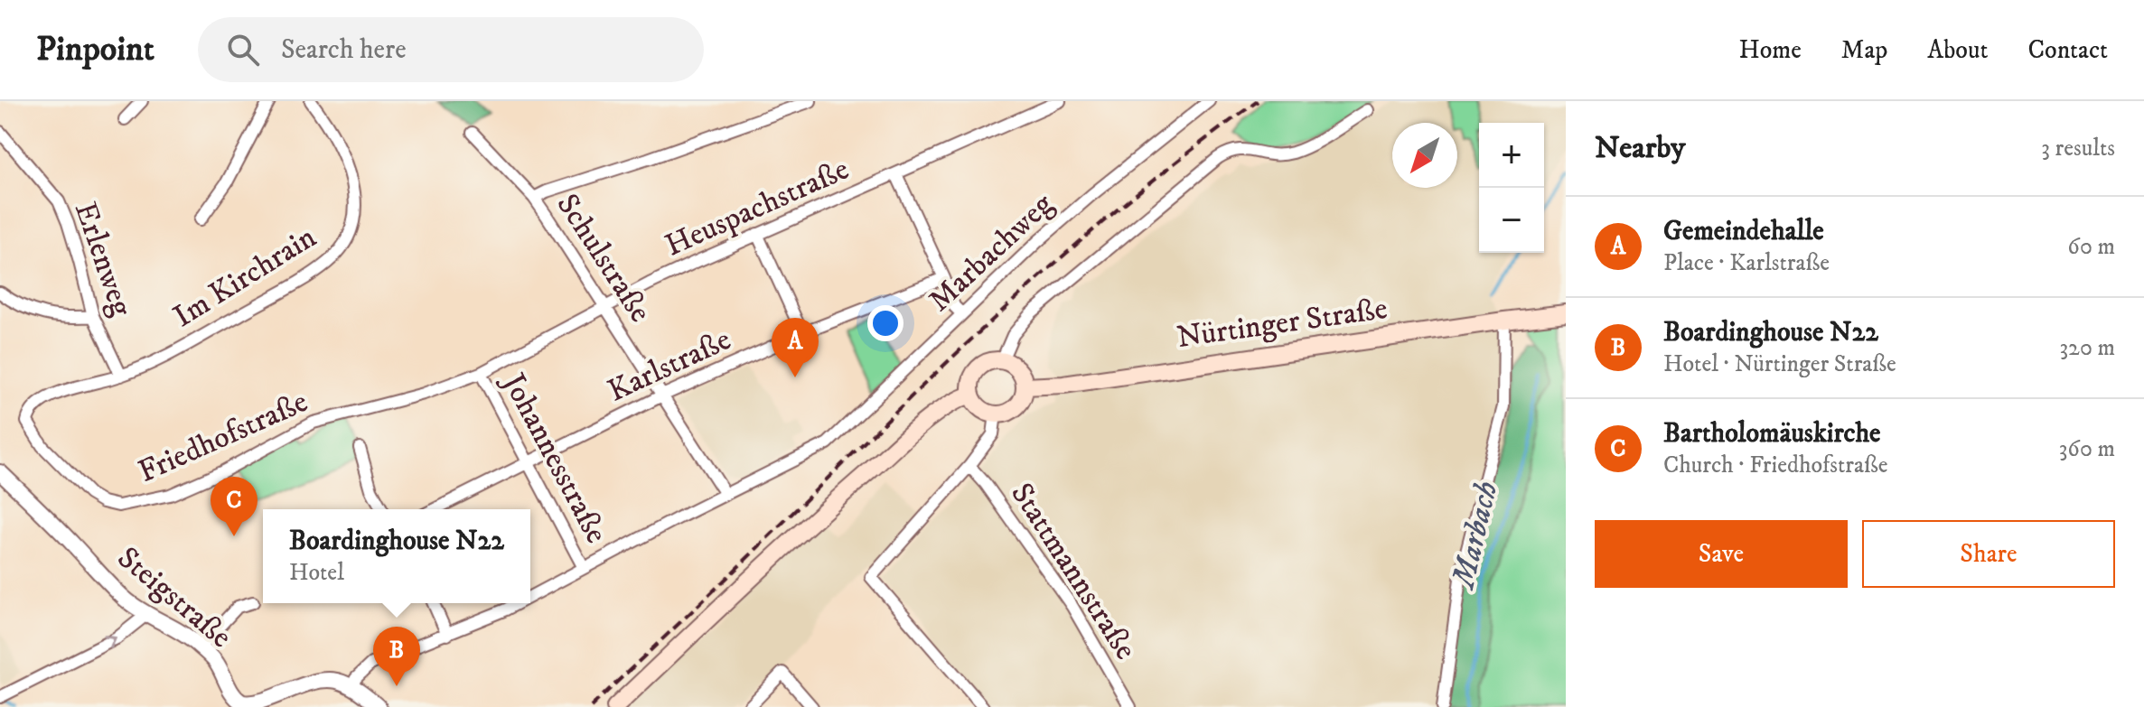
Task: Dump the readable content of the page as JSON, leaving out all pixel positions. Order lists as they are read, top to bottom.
{
  "streets": {
    "main road": ["Nürtinger Straße"],
    "street": [
      "Heuspachstraße",
      "Marbachweg",
      "Schulstraße",
      "Erlenweg",
      "Im Kirchrain",
      "Karlstraße",
      "Friedhofstraße",
      "Johannesstraße",
      "Stattmannstraße",
      "Steigstraße"
    ]
  },
  "crossings": [
    ["Heuspachstraße", "Schulstraße"],
    ["Heuspachstraße", "Friedhofstraße"],
    ["Heuspachstraße", "Johannesstraße"],
    ["Marbachweg", "Schulstraße"],
    ["Schulstraße", "Karlstraße"],
    ["Erlenweg", "Im Kirchrain"],
    ["Im Kirchrain", "Friedhofstraße"],
    ["Karlstraße", "Johannesstraße"],
    ["Friedhofstraße", "Johannesstraße"]
  ],
  "water": ["Marbach"],
  "north": "bottom left",
  "page": {
    "header": "Pinpoint",
    "search": "Search here",
    "nav": [
      "Home",
      "Map",
      "About",
      "Contact"
    ],
    "heading": ["Nearby", "3 results"],
    "map_buttons": ["+", "−"],
    "list": [
      {
        "mark": "A",
        "name": "Gemeindehalle",
        "note": "Place · Karlstraße",
        "value": "60 m"
      },
      {
        "mark": "B",
        "name": "Boardinghouse N22",
        "note": "Hotel · Nürtinger Straße",
        "value": "320 m"
      },
      {
        "mark": "C",
        "name": "Bartholomäuskirche",
        "note": "Church · Friedhofstraße",
        "value": "360 m"
      }
    ],
    "pins": ["A", "C", "B"],
    "buttons": ["Save", "Share"],
    "popup": ["Boardinghouse N22", "Hotel"]
  }
}
